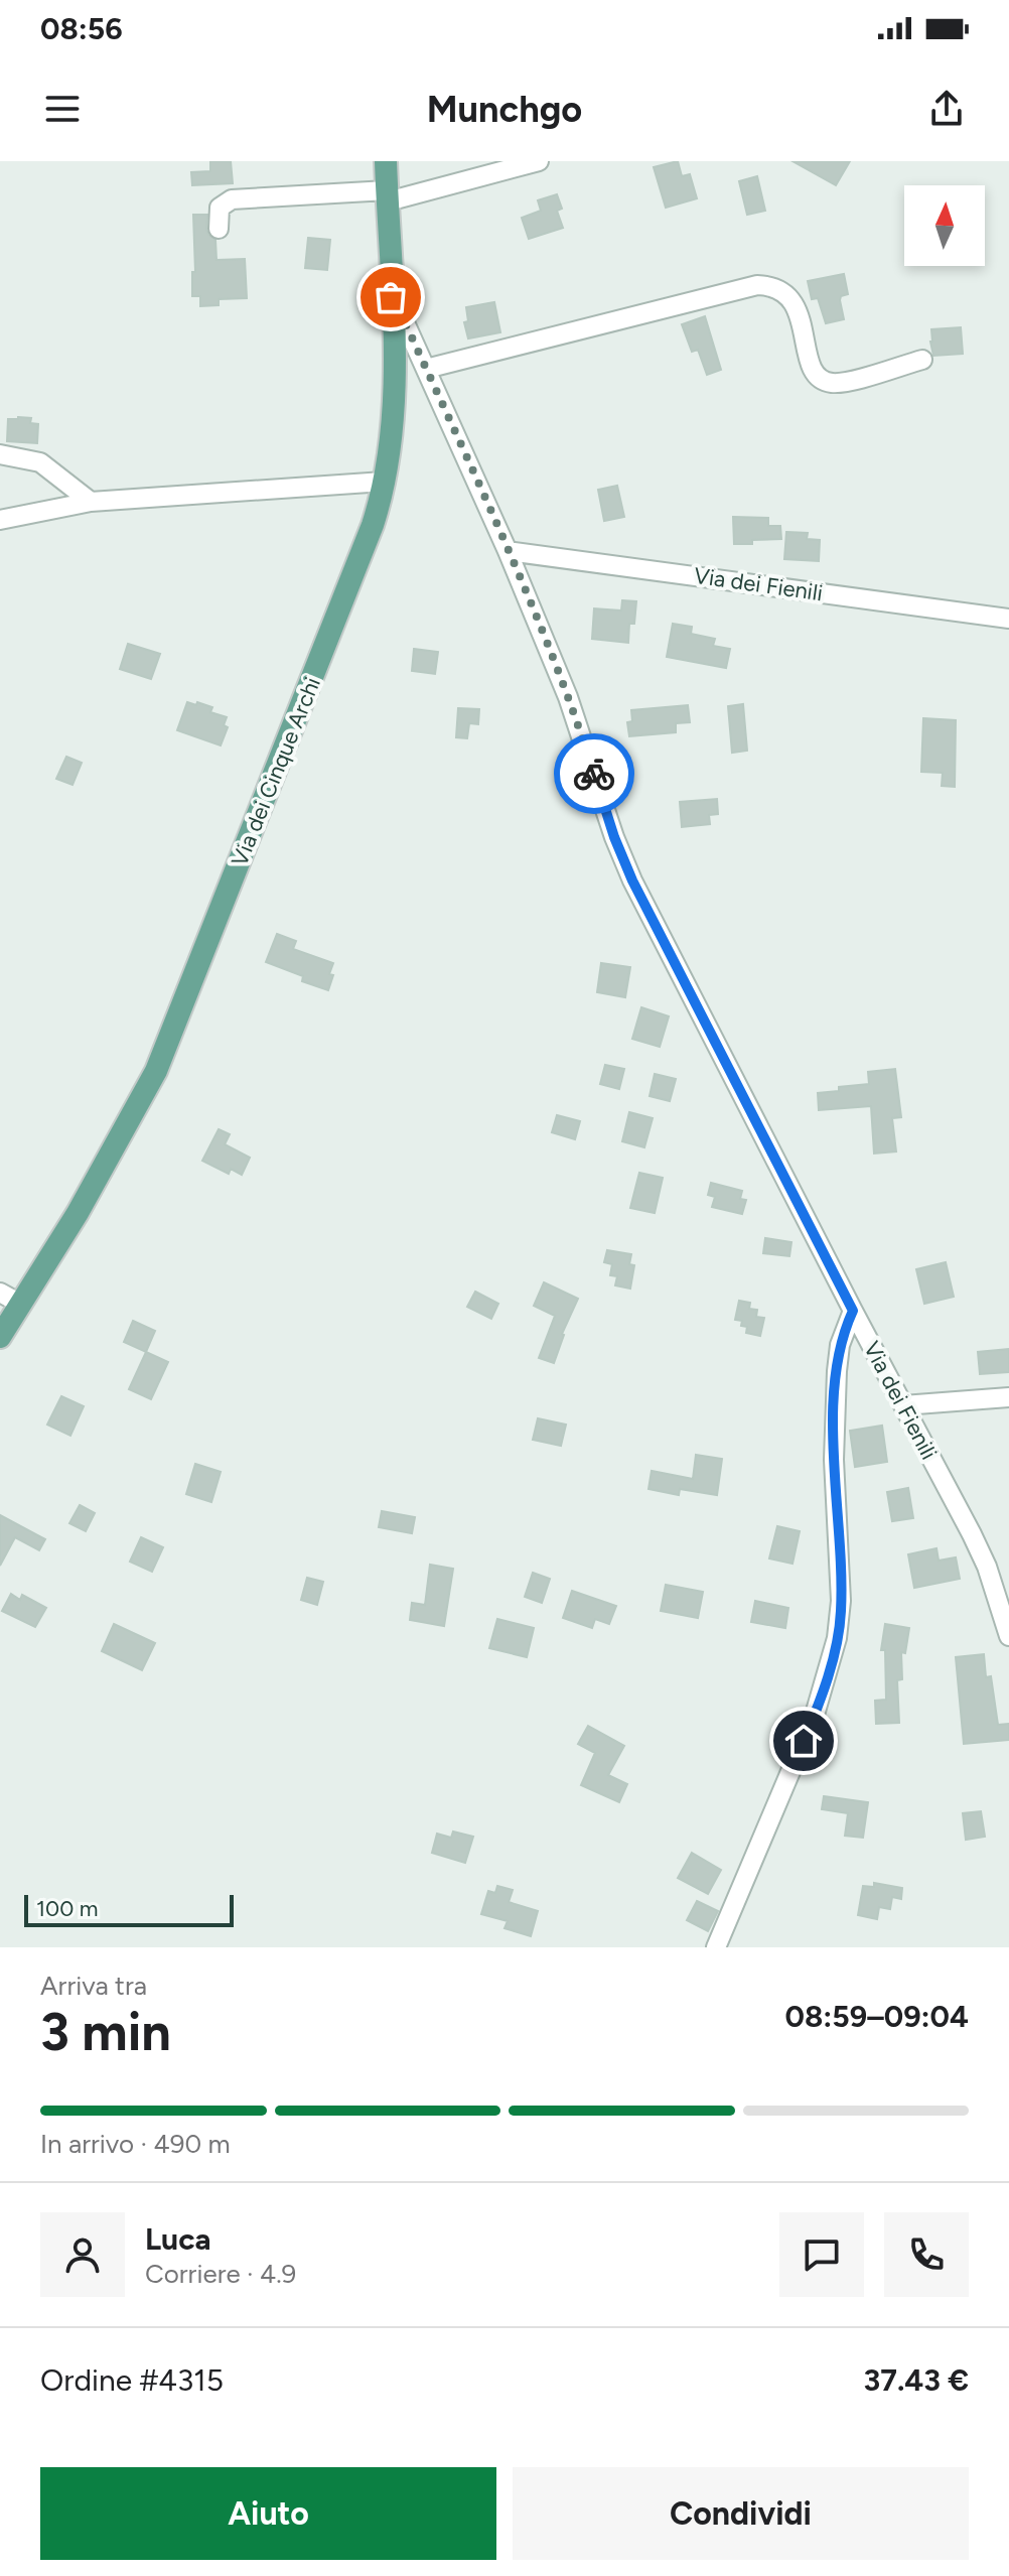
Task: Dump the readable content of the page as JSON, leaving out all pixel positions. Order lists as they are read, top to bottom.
{
  "streets": {
    "main road": ["Via dei Cinque Archi"],
    "street": ["Via dei Fienili"]
  },
  "crossings": [
    ["Via dei Fienili", "Via dei Cinque Archi"]
  ],
  "scale_bar": "100 m",
  "north": "top",
  "page": {
    "status": "08:56",
    "header": "Munchgo",
    "scale": "100 m",
    "heading": ["3 min", "Arriva tra", "08:59–09:04"],
    "panel": [
      "Luca",
      "Corriere · 4.9",
      "Ordine #4315",
      "37.43 €"
    ],
    "bar": "In arrivo · 490 m",
    "buttons": ["Aiuto", "Condividi"]
  }
}
